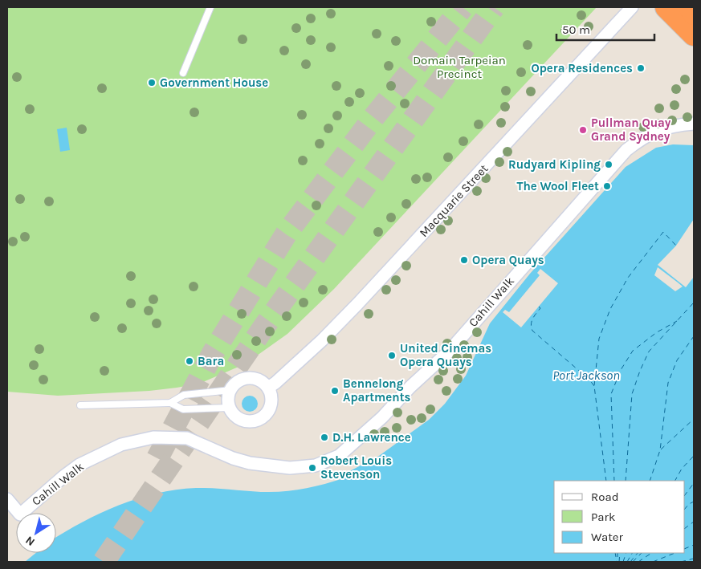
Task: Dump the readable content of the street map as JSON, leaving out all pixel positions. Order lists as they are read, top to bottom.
{
  "streets": {
    "street": ["Macquarie Street", "Cahill Walk"]
  },
  "water": ["Port Jackson"],
  "parks": ["Domain Tarpeian Precinct"],
  "places": [
    "Opera Residences",
    "Government House",
    "Pullman Quay Grand Sydney",
    "Rudyard Kipling",
    "The Wool Fleet",
    "Opera Quays",
    "United Cinemas Opera Quays",
    "Bara",
    "Bennelong Apartments",
    "D.H. Lawrence",
    "Robert Louis Stevenson"
  ],
  "legend": ["Road", "Park", "Water"],
  "scale_bar": "50 m",
  "north": "bottom left"
}
